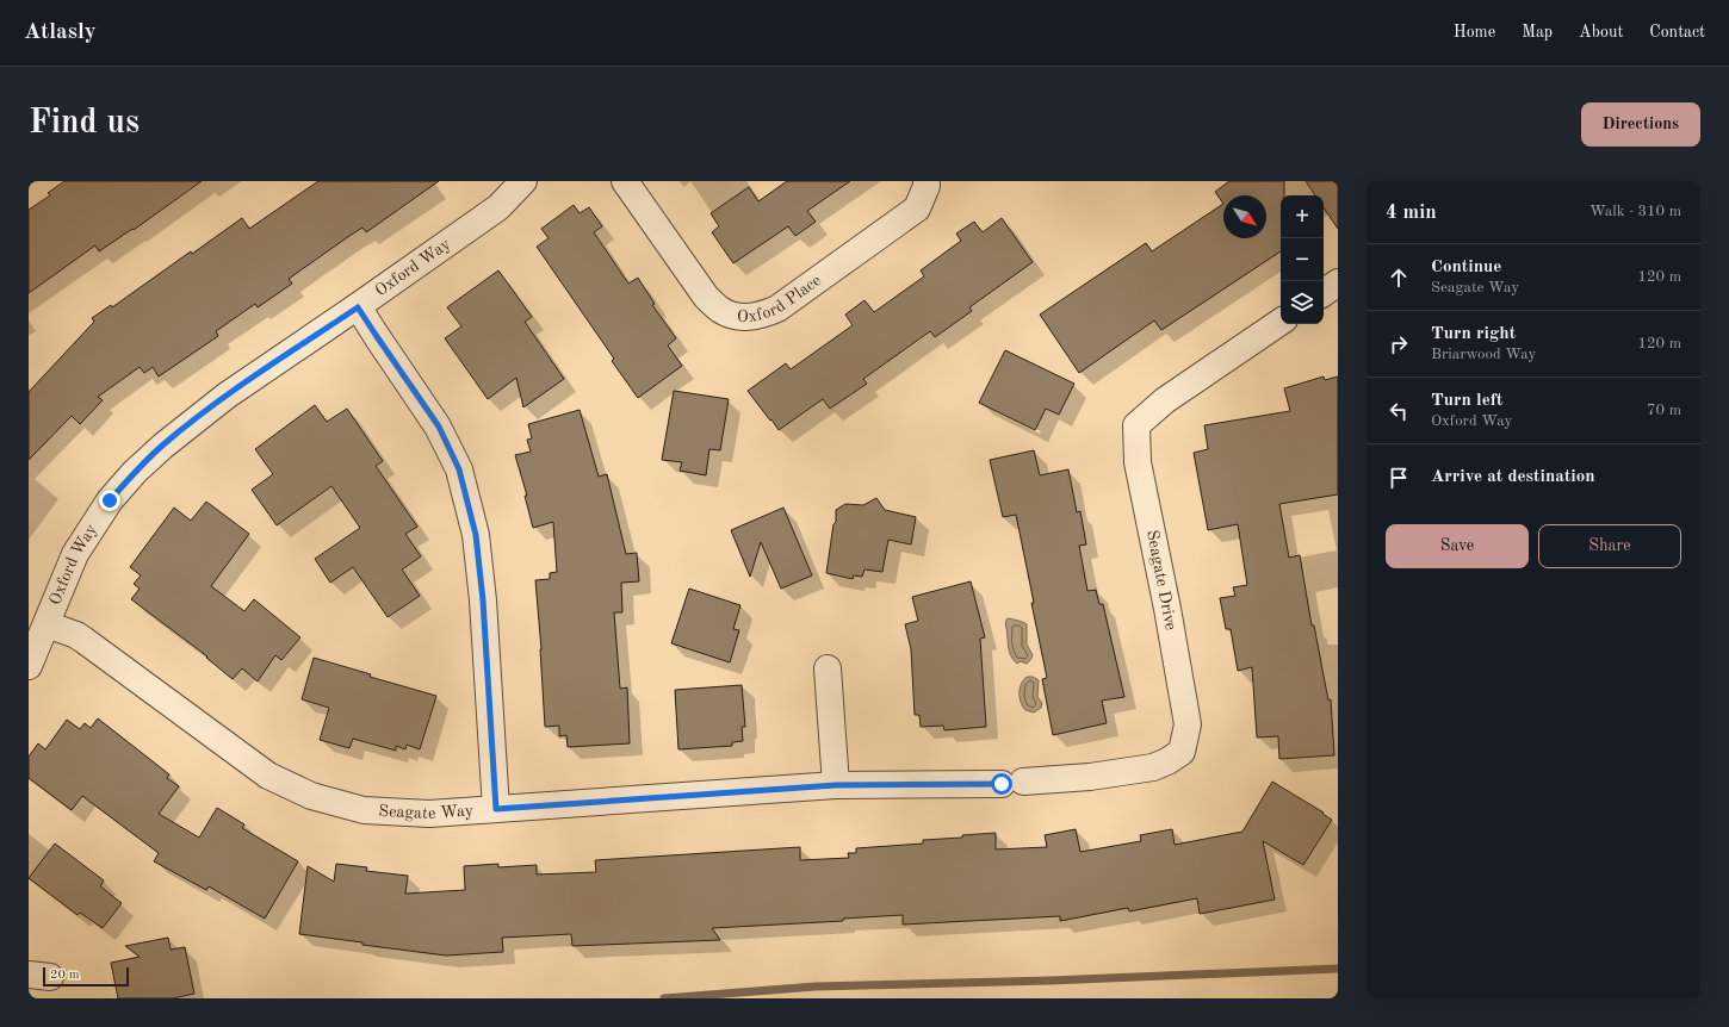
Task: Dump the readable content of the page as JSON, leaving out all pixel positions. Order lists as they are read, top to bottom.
{
  "streets": {
    "street": [
      "Oxford Way",
      "Oxford Place",
      "Seagate Drive",
      "Seagate Way"
    ]
  },
  "crossings": [
    ["Oxford Way", "Seagate Way"],
    ["Seagate Drive", "Seagate Way"]
  ],
  "scale_bar": "20 m",
  "north": "bottom right",
  "page": {
    "header": "Atlasly",
    "nav": [
      "Home",
      "Map",
      "About",
      "Contact"
    ],
    "buttons": [
      "Directions",
      ["Save", "Share"]
    ],
    "title": "Find us",
    "heading": ["4 min", "Walk · 310 m"],
    "map_buttons": ["+", "−"],
    "list": [
      ["Continue", "Seagate Way", "120 m"],
      ["Turn right", "Briarwood Way", "120 m"],
      ["Turn left", "Oxford Way", "70 m"],
      "Arrive at destination"
    ],
    "scale": "20 m"
  }
}
